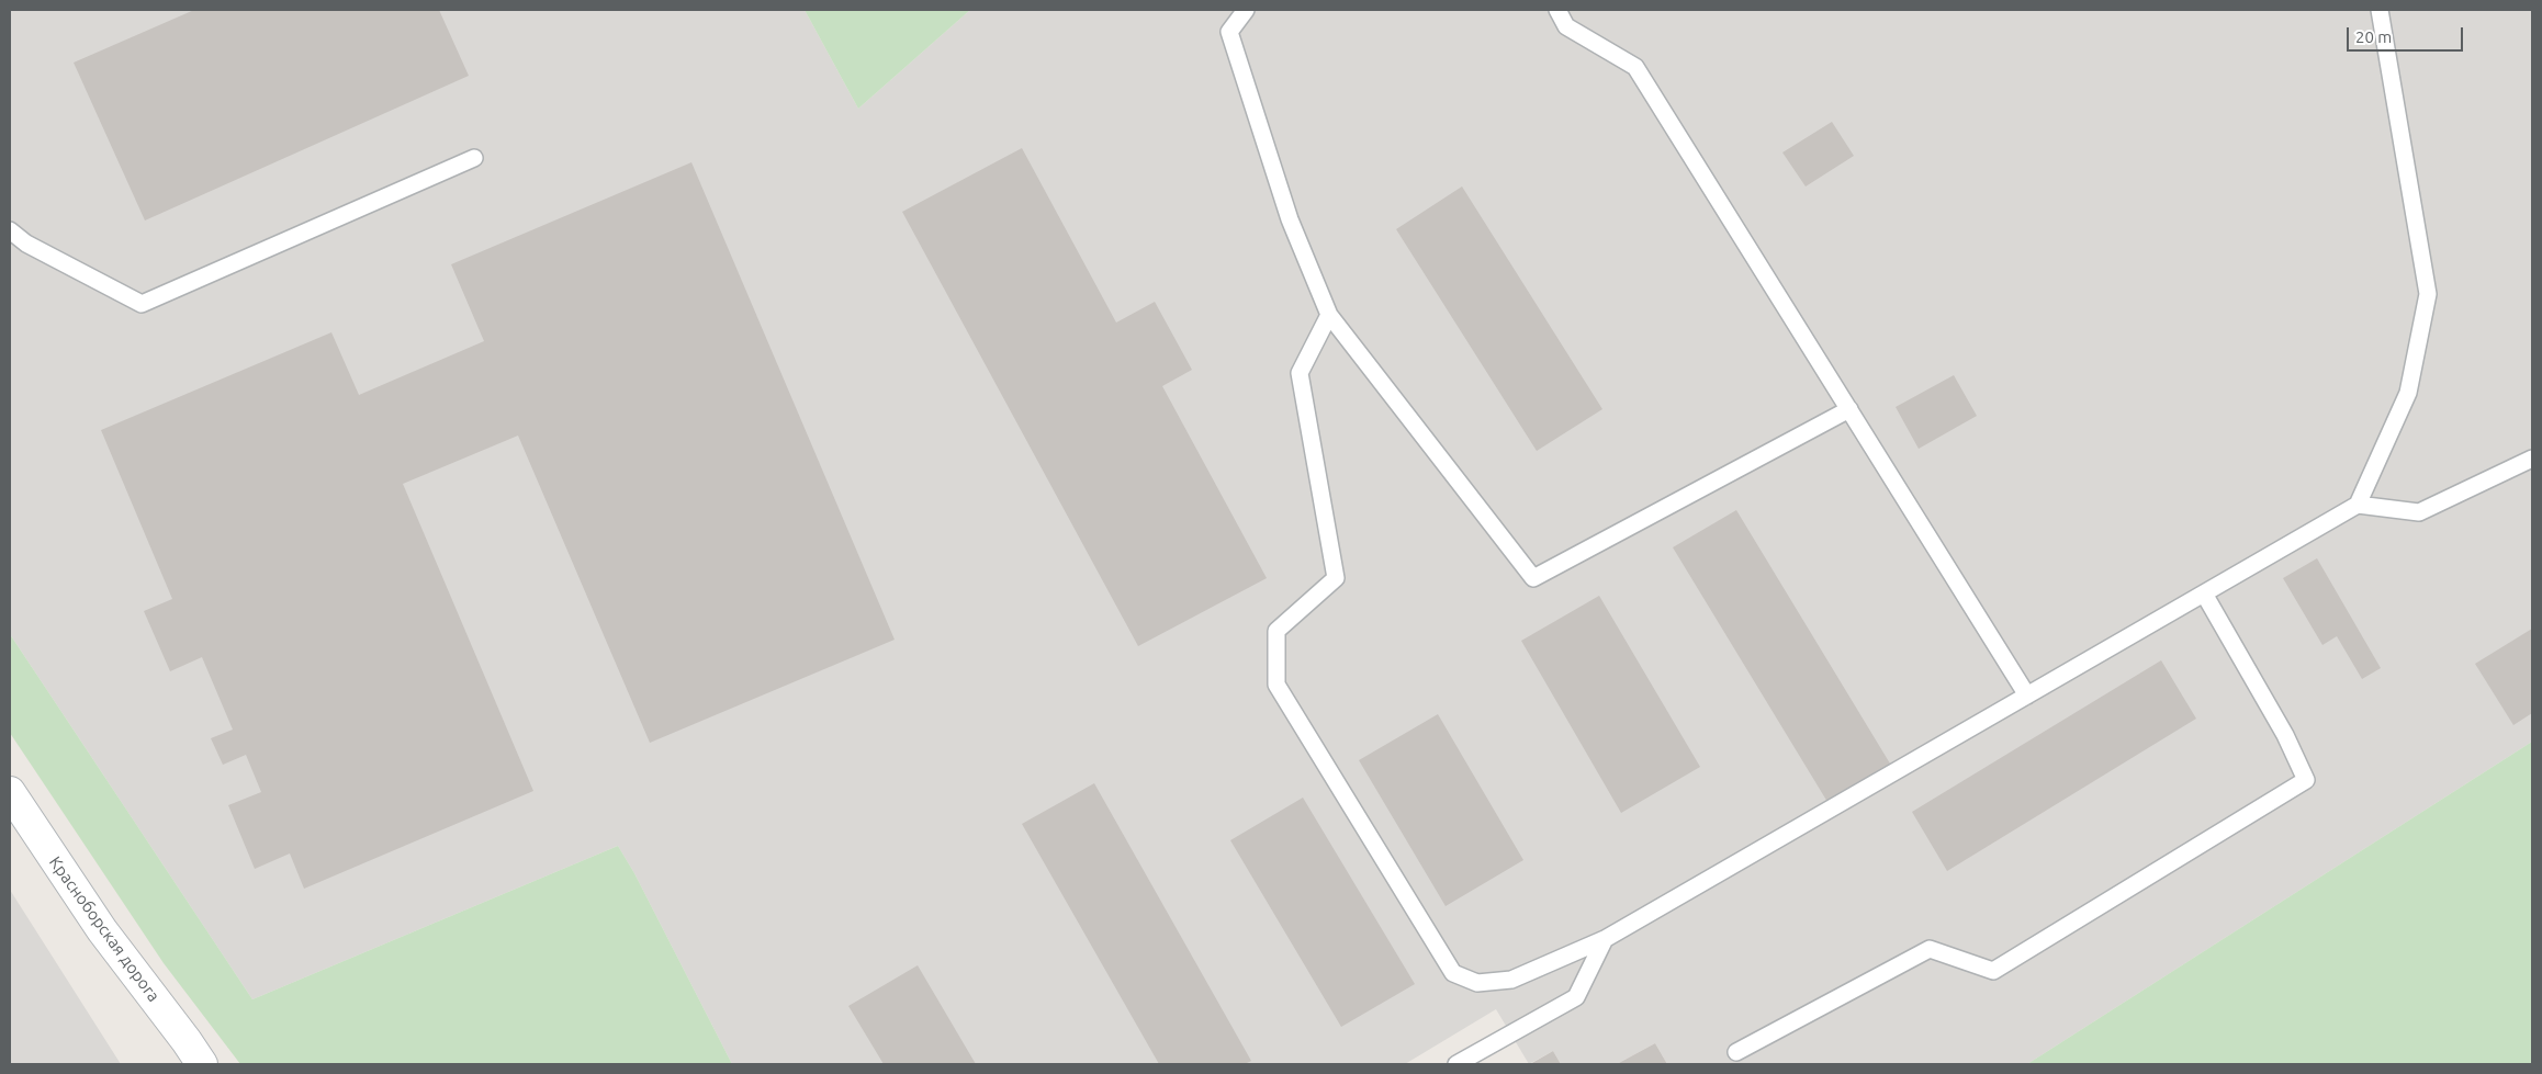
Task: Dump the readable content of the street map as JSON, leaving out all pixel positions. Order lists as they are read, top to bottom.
{
  "streets": {
    "street": ["Красноборская дорога"]
  },
  "scale_bar": "20 m"
}
